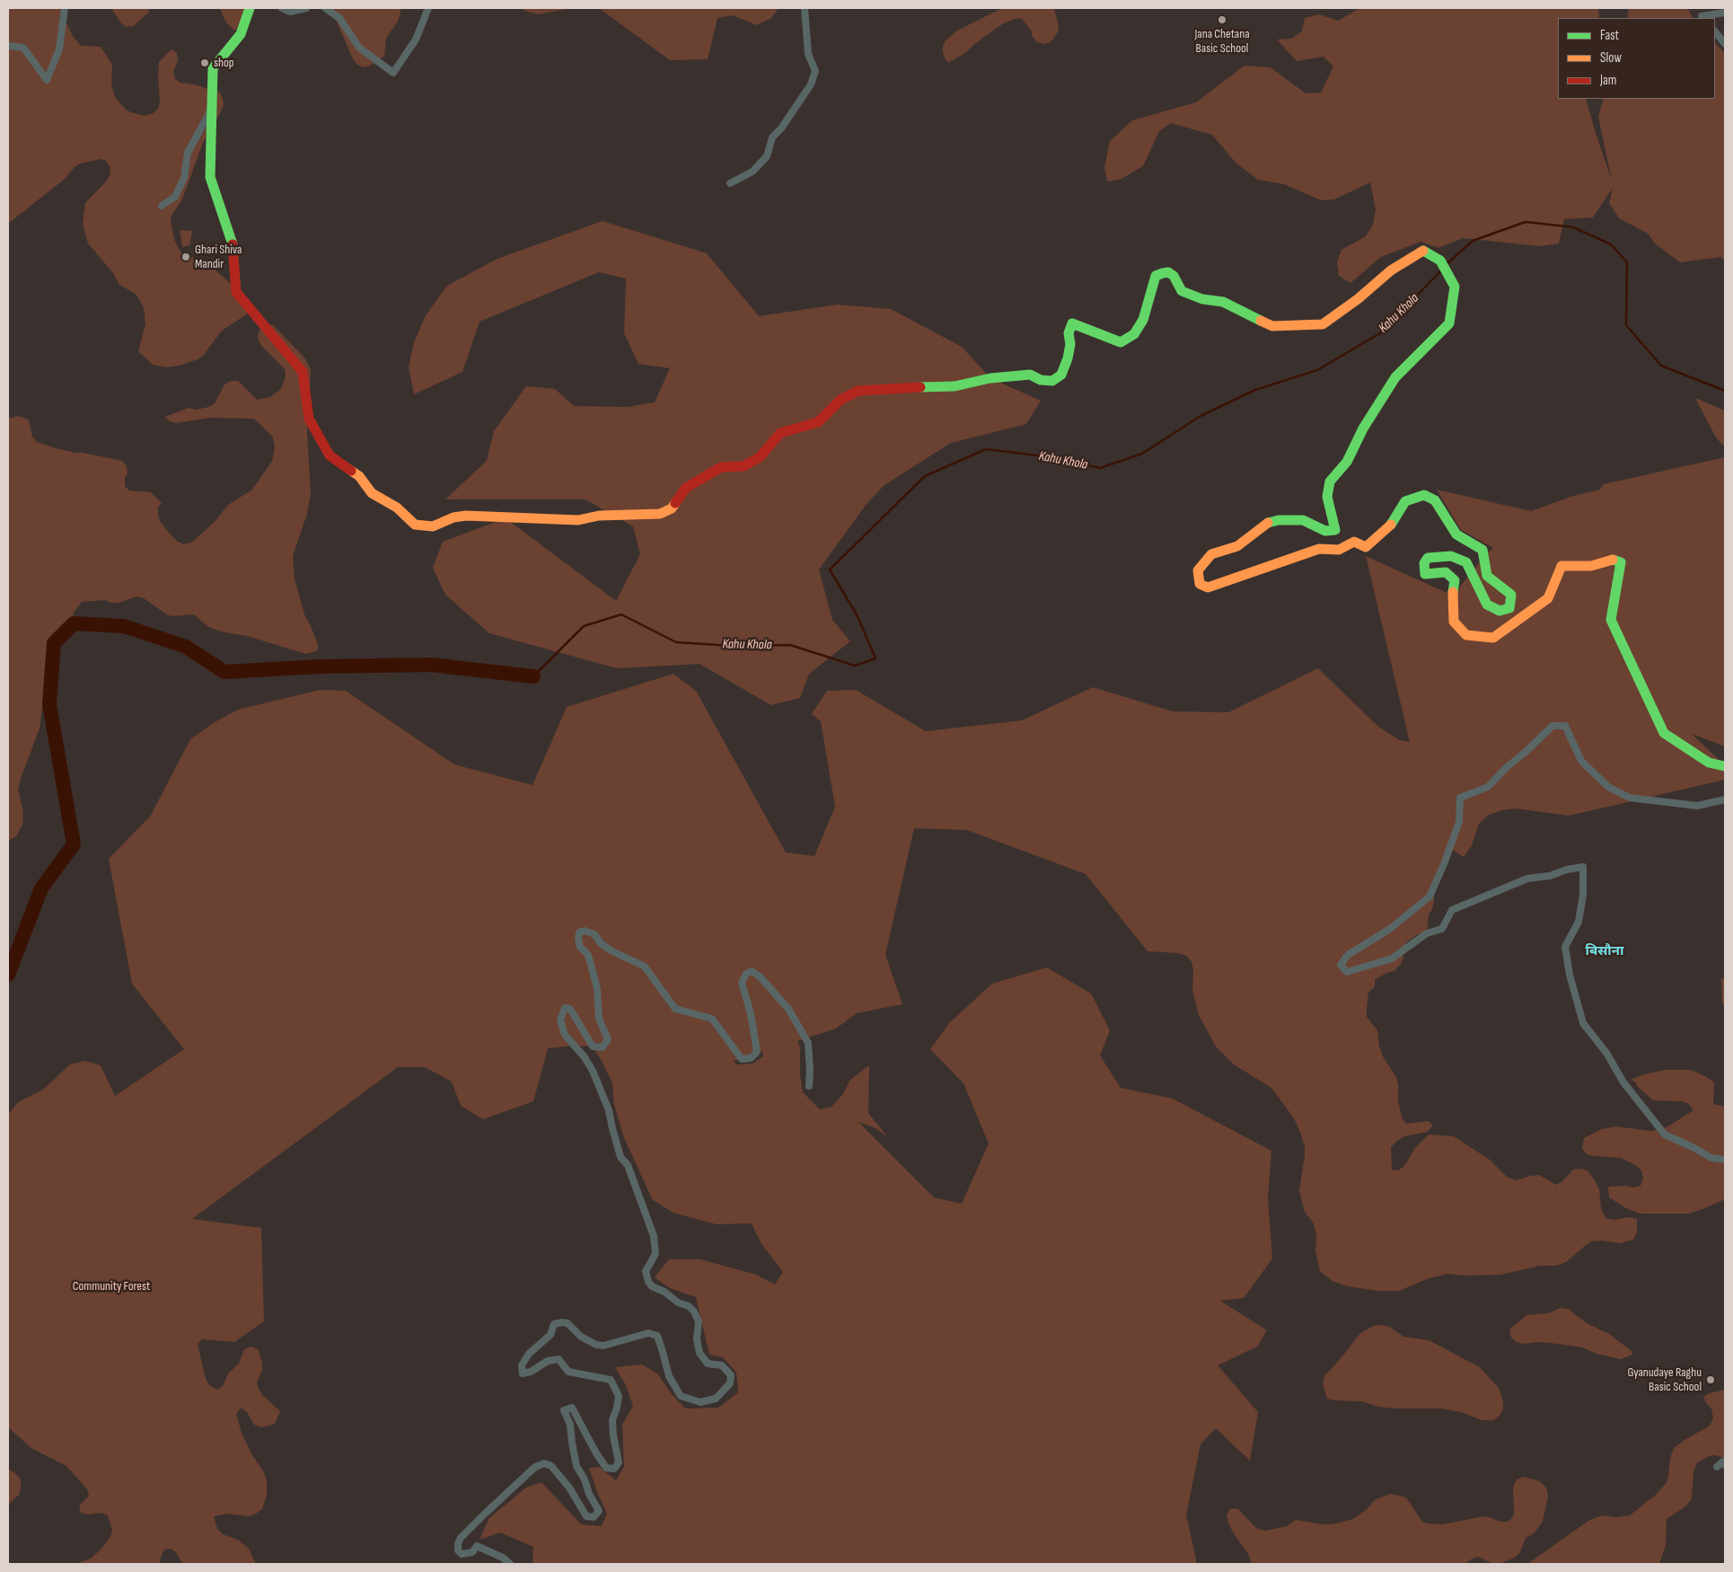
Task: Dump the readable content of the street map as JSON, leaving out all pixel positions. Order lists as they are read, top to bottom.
{
  "districts": ["बिसौना"],
  "water": ["Kahu Khola"],
  "parks": ["Community Forest"],
  "places": [
    "Jana Chetana Basic School",
    "shop",
    "Ghari Shiva Mandir",
    "Gyanudaye Raghu Basic School"
  ],
  "legend": ["Fast", "Slow", "Jam"]
}
